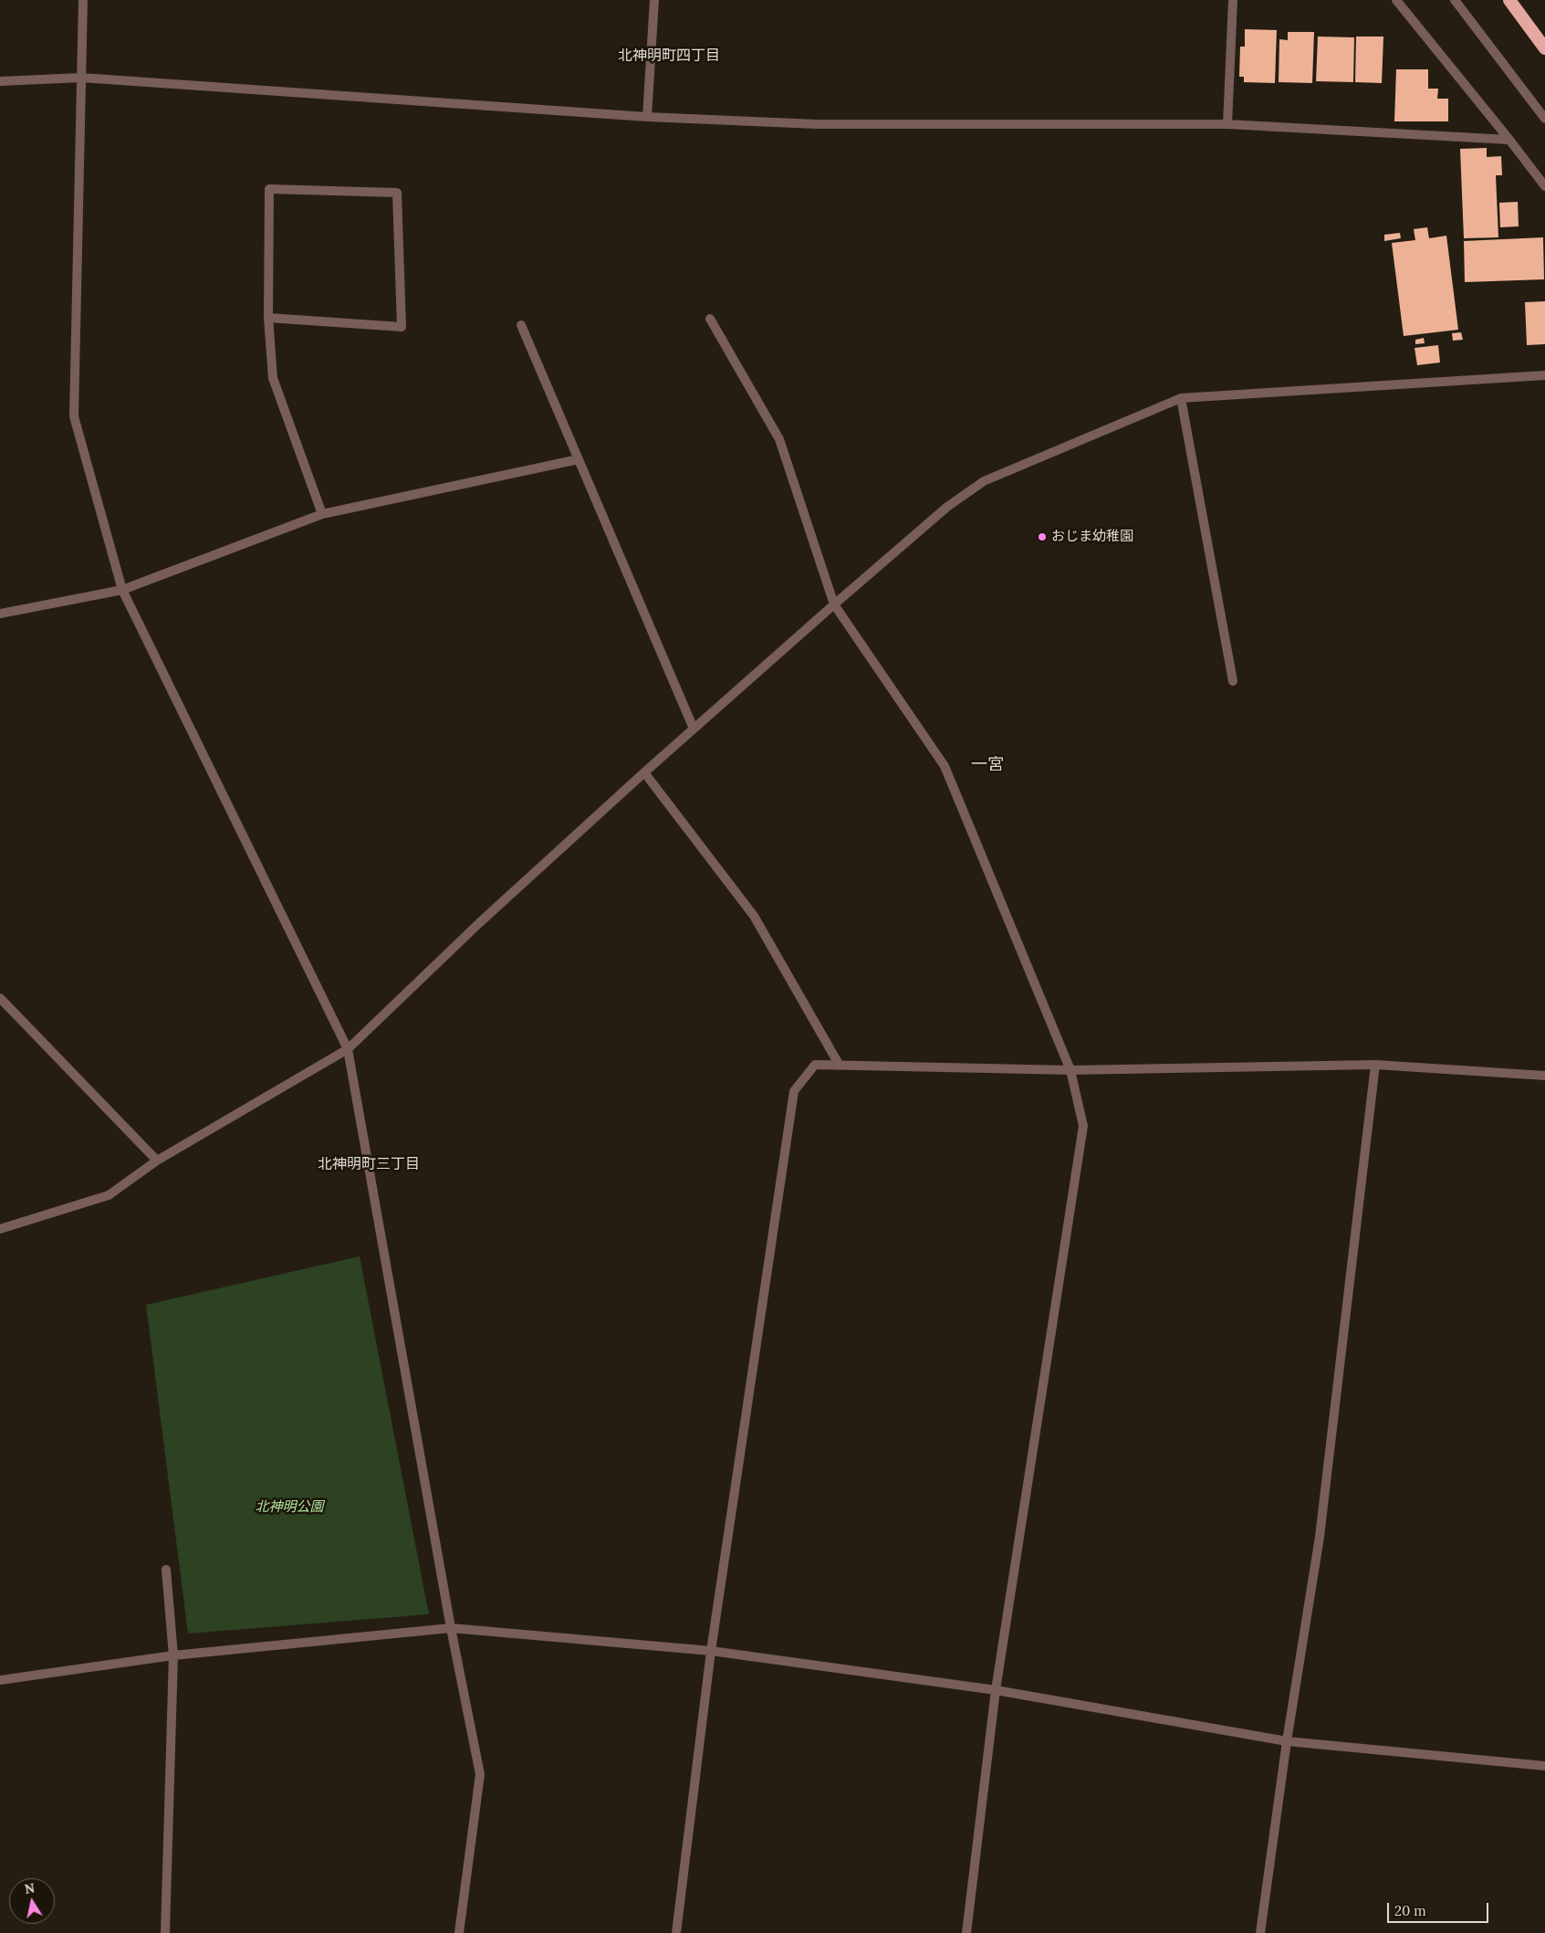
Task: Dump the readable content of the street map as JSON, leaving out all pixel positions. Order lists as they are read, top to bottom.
{
  "districts": ["北神明町四丁目", "一宮", "北神明町三丁目"],
  "parks": ["北神明公園"],
  "places": ["おじま幼稚園"],
  "scale_bar": "20 m",
  "north": "top"
}
